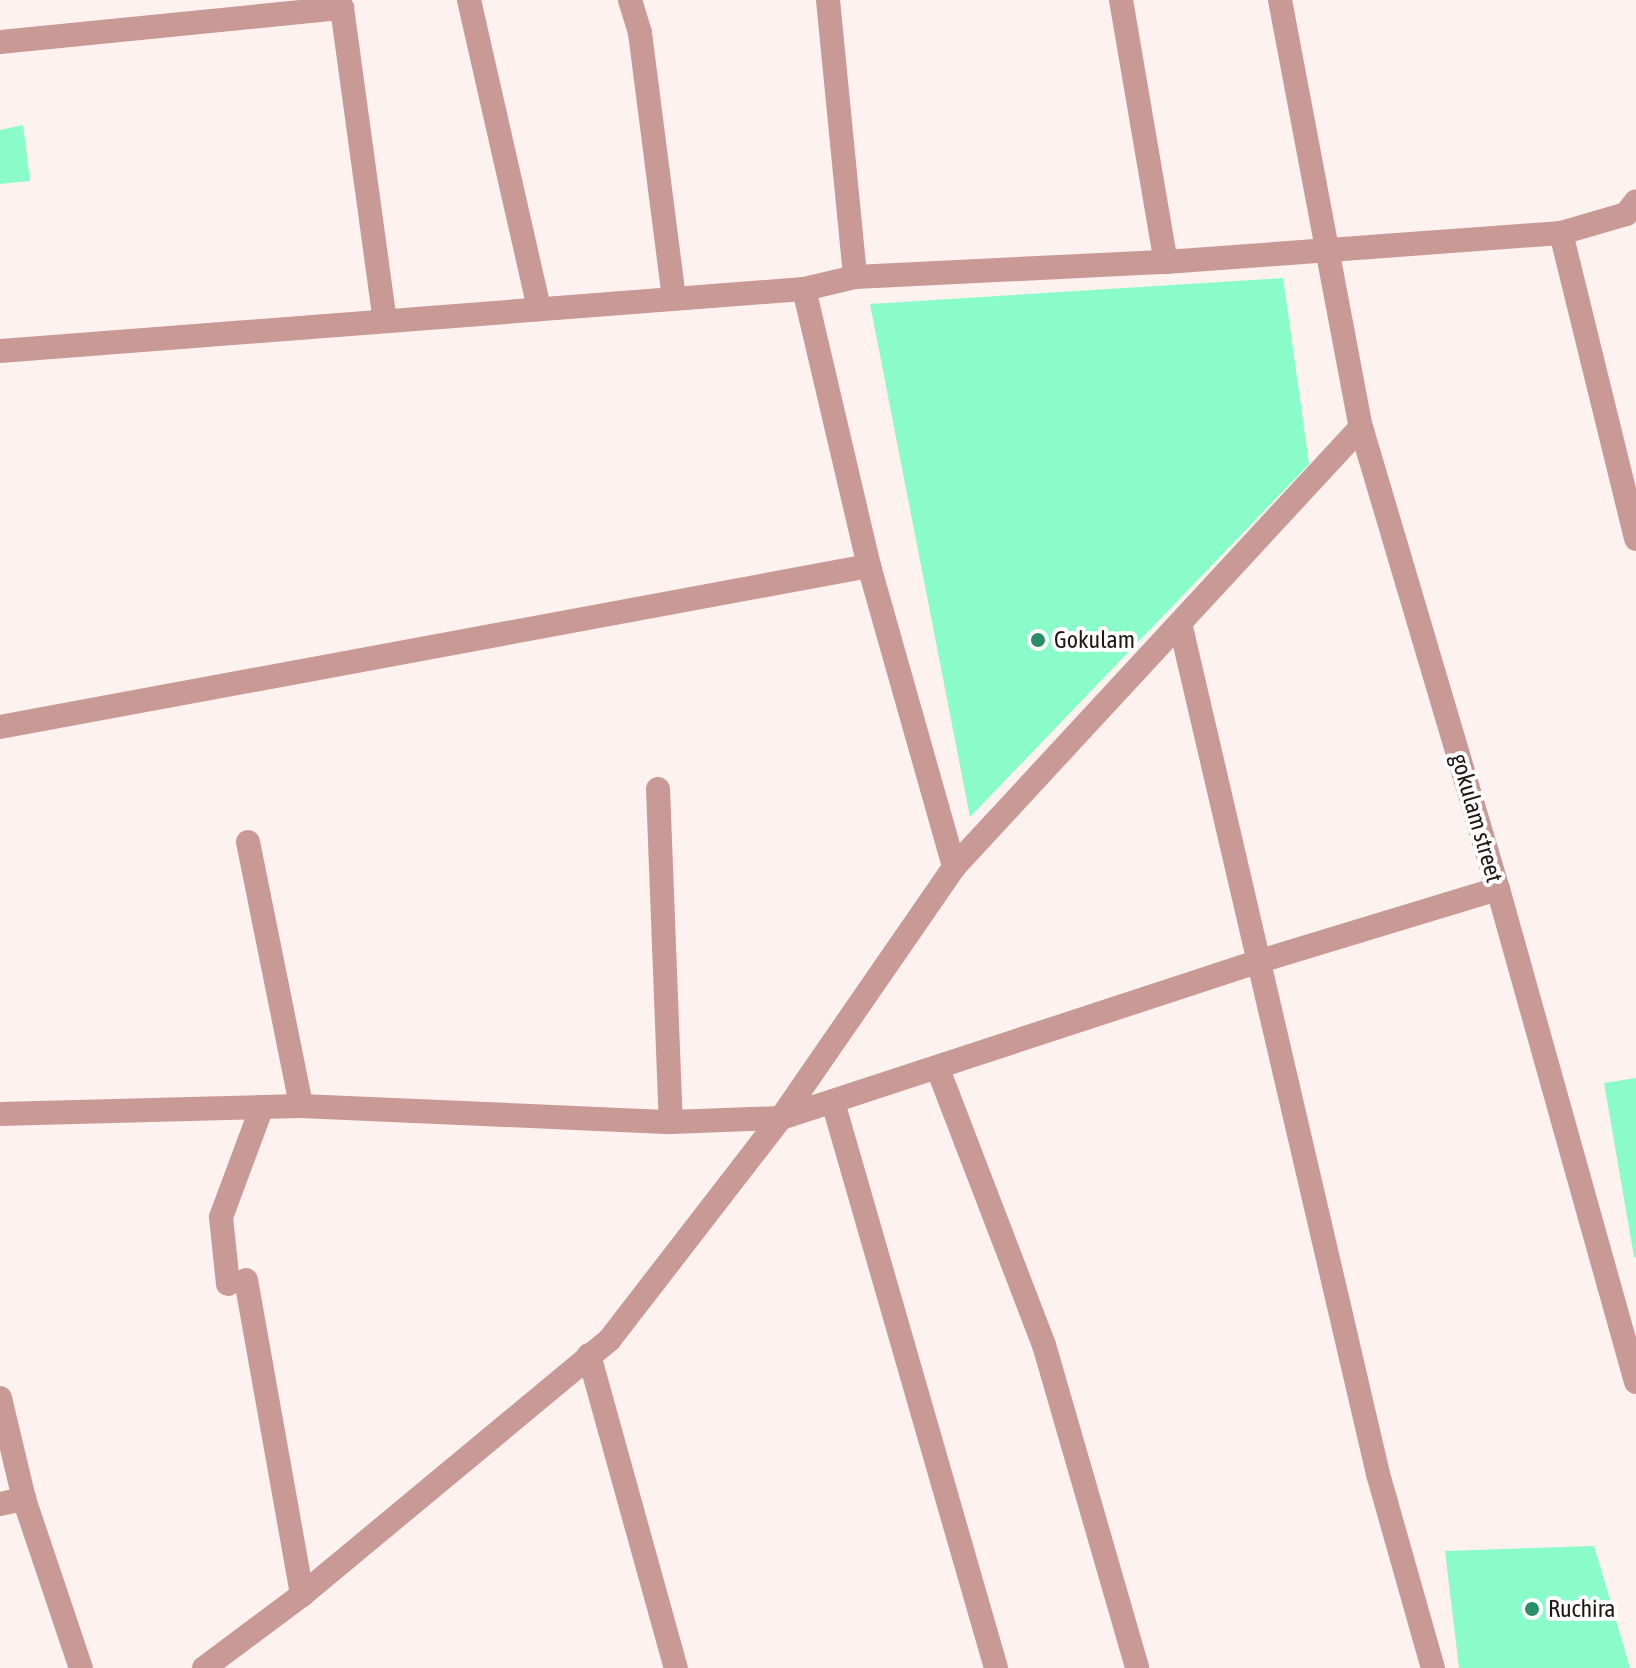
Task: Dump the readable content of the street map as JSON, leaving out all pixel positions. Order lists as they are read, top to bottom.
{
  "streets": {
    "street": ["gokulam street"]
  },
  "places": ["Gokulam", "Ruchira"]
}
